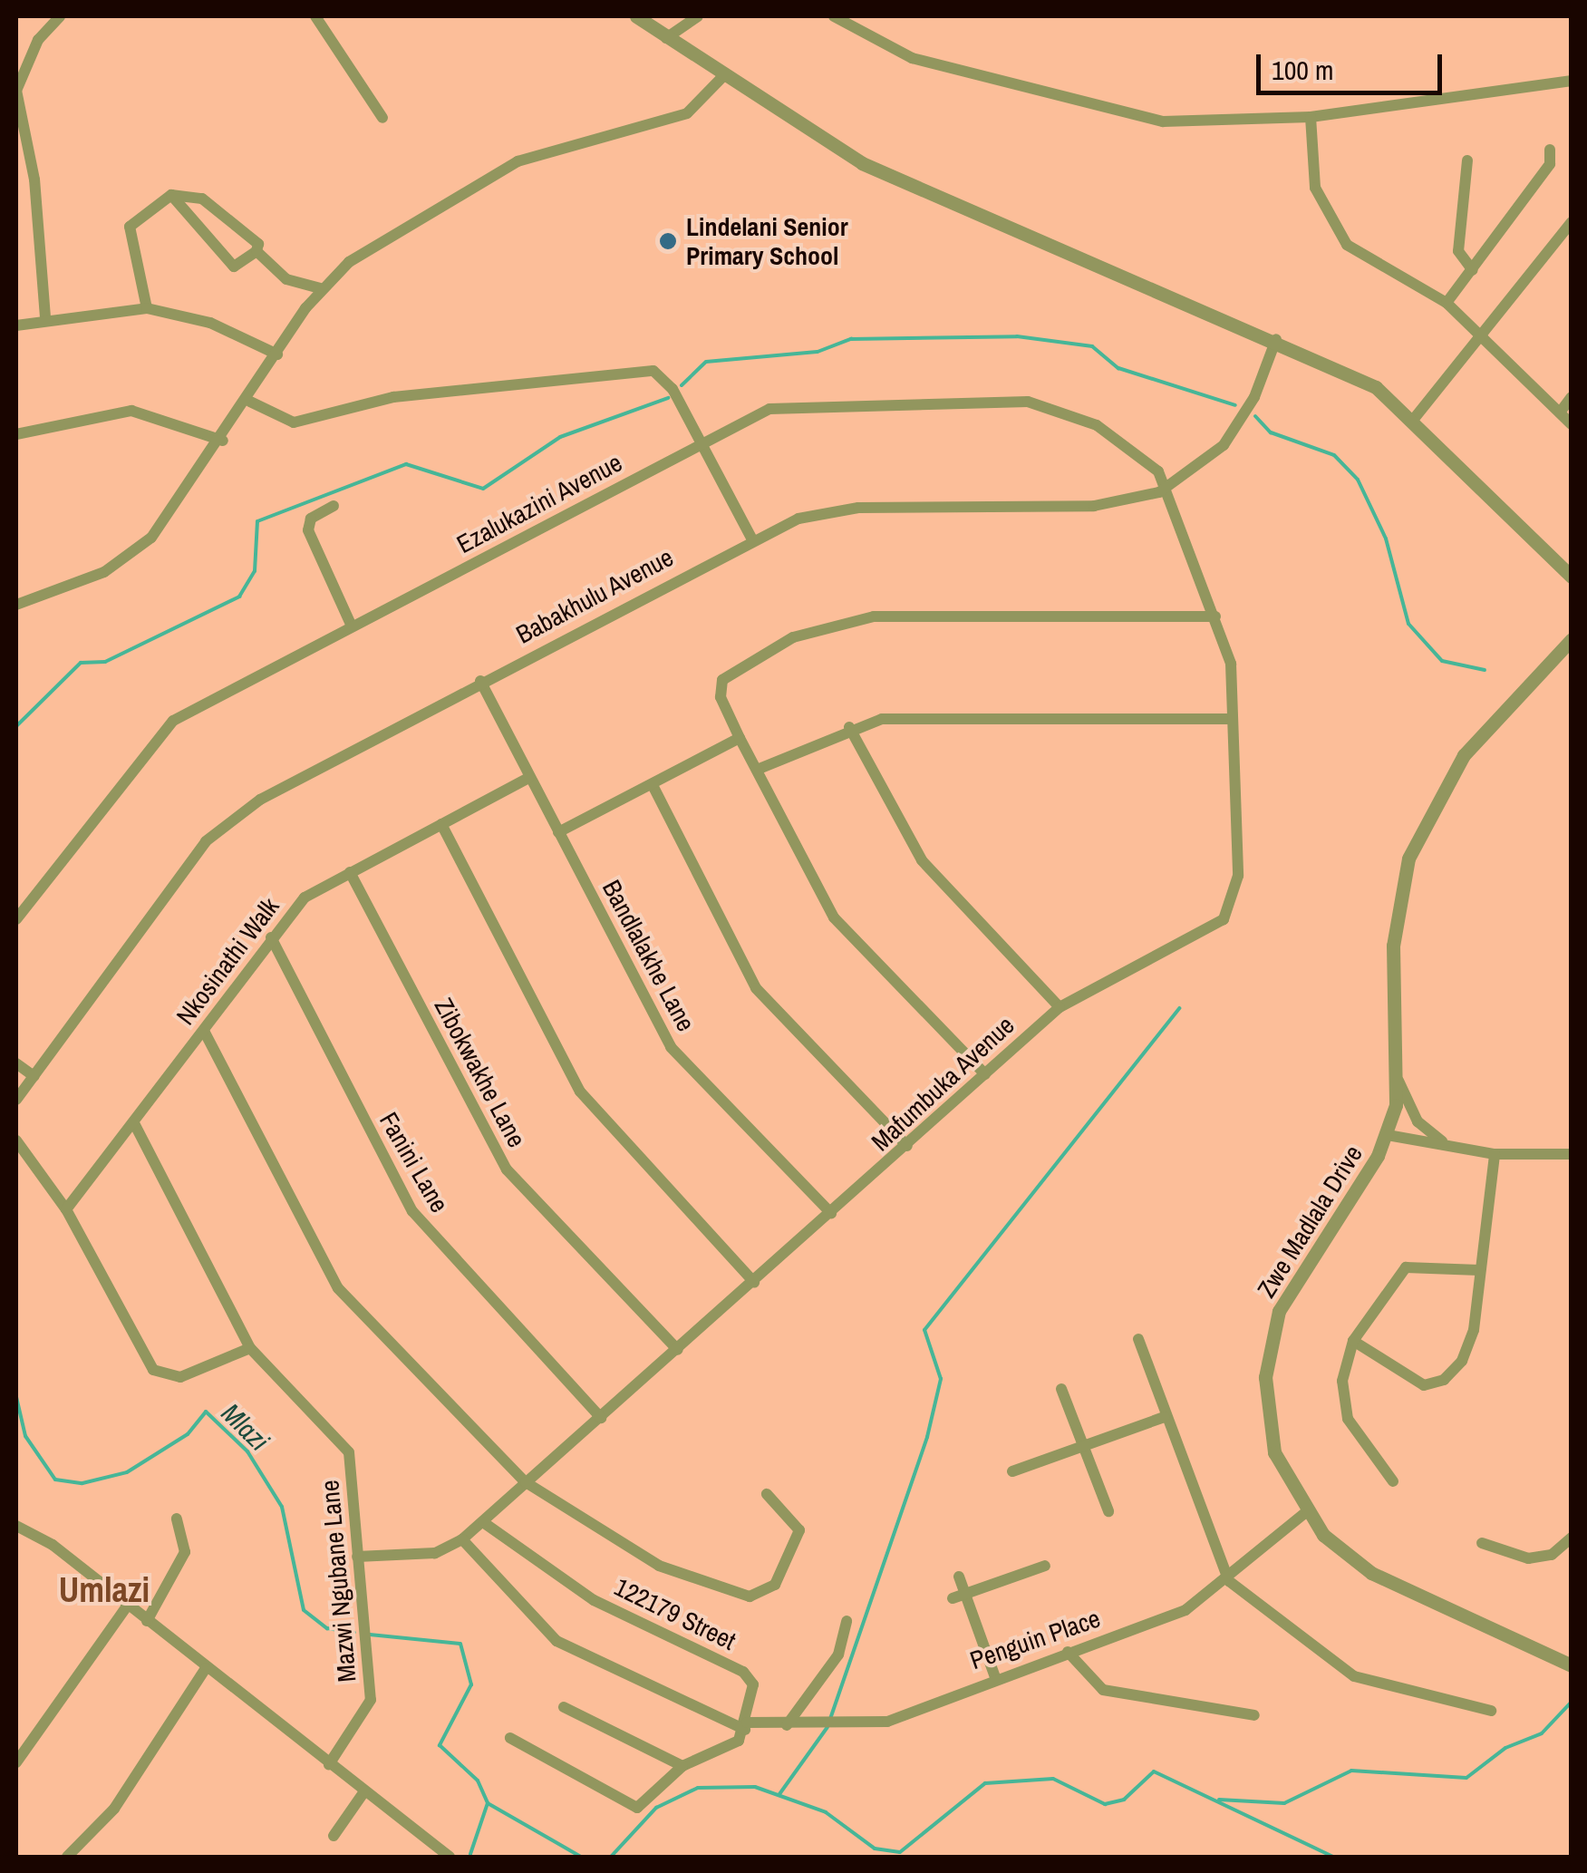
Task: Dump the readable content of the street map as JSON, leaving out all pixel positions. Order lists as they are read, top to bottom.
{
  "streets": {
    "street": [
      "Ezalukazini Avenue",
      "Babakhulu Avenue",
      "Bandlalakhe Lane",
      "Nkosinathi Walk",
      "Zibokwakhe Lane",
      "Mafumbuka Avenue",
      "Fanini Lane",
      "Zwe Madlala Drive",
      "Mazwi Ngubane Lane",
      "122179 Street",
      "Penguin Place"
    ]
  },
  "crossings": [
    ["Ezalukazini Avenue", "Babakhulu Avenue"],
    ["Ezalukazini Avenue", "Mafumbuka Avenue"],
    ["Babakhulu Avenue", "Bandlalakhe Lane"],
    ["Babakhulu Avenue", "Mafumbuka Avenue"],
    ["Bandlalakhe Lane", "Nkosinathi Walk"],
    ["Bandlalakhe Lane", "Mafumbuka Avenue"],
    ["Nkosinathi Walk", "Zibokwakhe Lane"],
    ["Nkosinathi Walk", "Fanini Lane"],
    ["Nkosinathi Walk", "Mazwi Ngubane Lane"],
    ["Zibokwakhe Lane", "Mafumbuka Avenue"],
    ["Mafumbuka Avenue", "Fanini Lane"],
    ["Mafumbuka Avenue", "Mazwi Ngubane Lane"],
    ["Mafumbuka Avenue", "122179 Street"],
    ["Zwe Madlala Drive", "Penguin Place"],
    ["122179 Street", "Penguin Place"]
  ],
  "districts": ["Umlazi"],
  "water": ["Mlazi"],
  "places": ["Lindelani Senior Primary School"],
  "scale_bar": "100 m"
}
